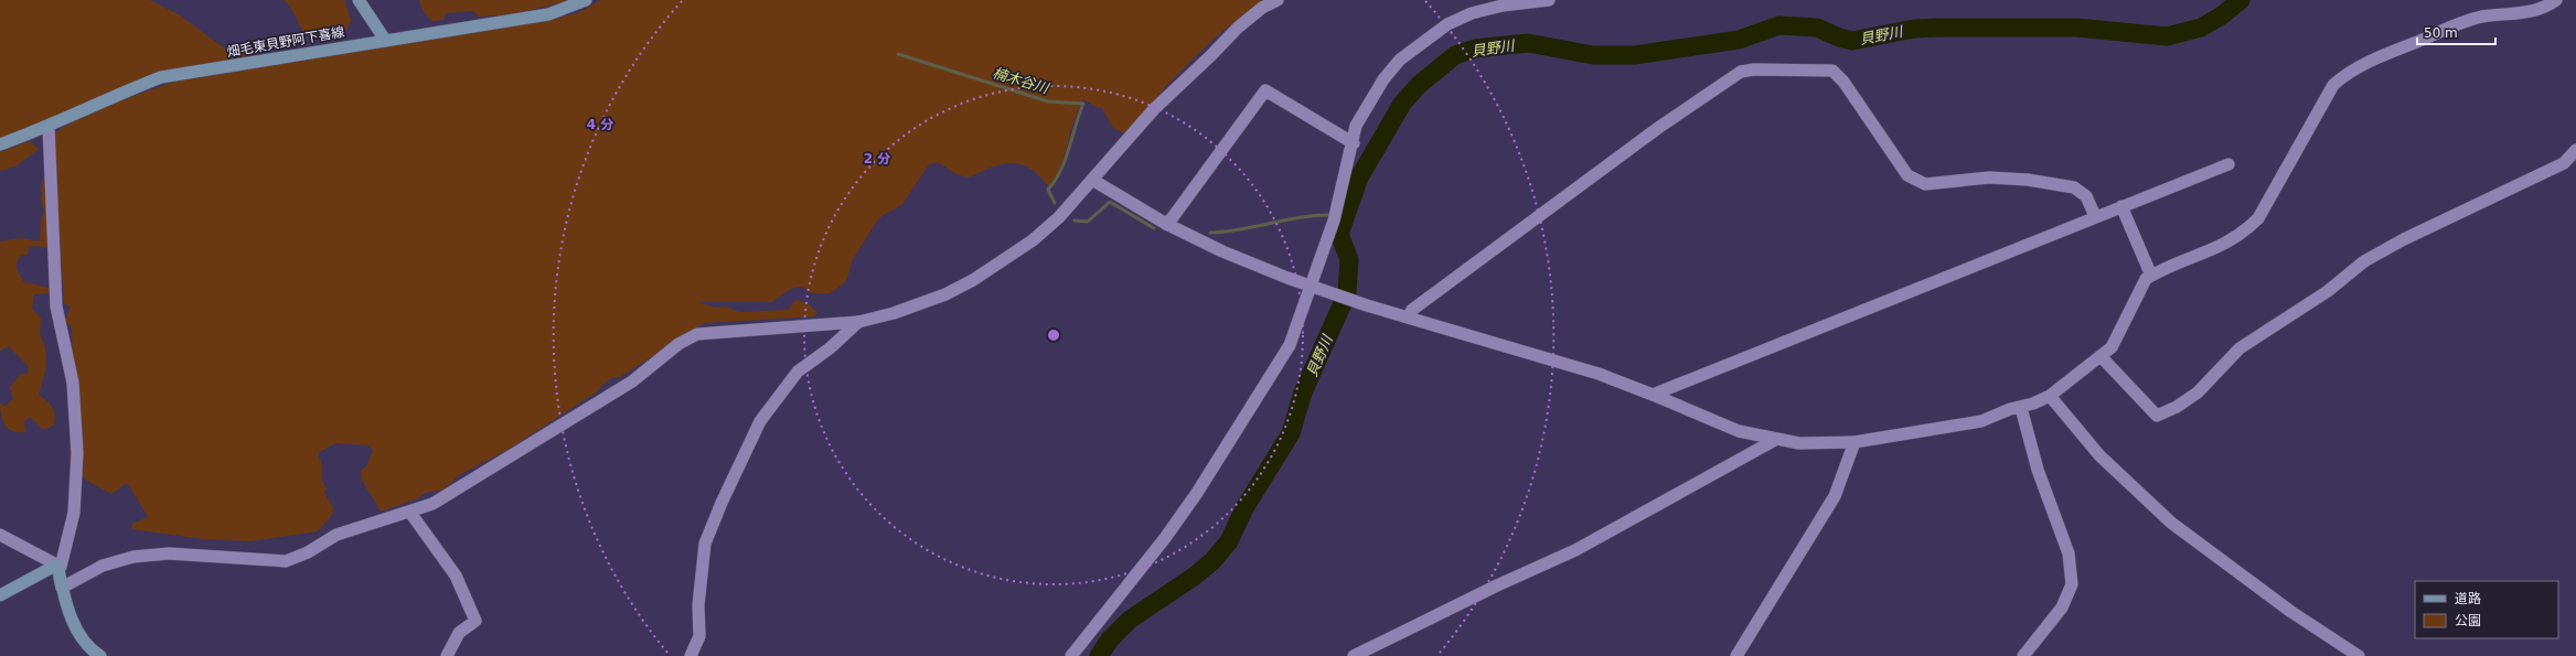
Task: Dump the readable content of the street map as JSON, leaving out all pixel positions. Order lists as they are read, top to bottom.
{
  "streets": {
    "main road": ["畑毛東貝野阿下喜線"]
  },
  "water": ["貝野川", "楠木谷川"],
  "legend": ["道路", "公園"],
  "scale_bar": "50 m",
  "rings": ["4 分", "2 分"]
}
